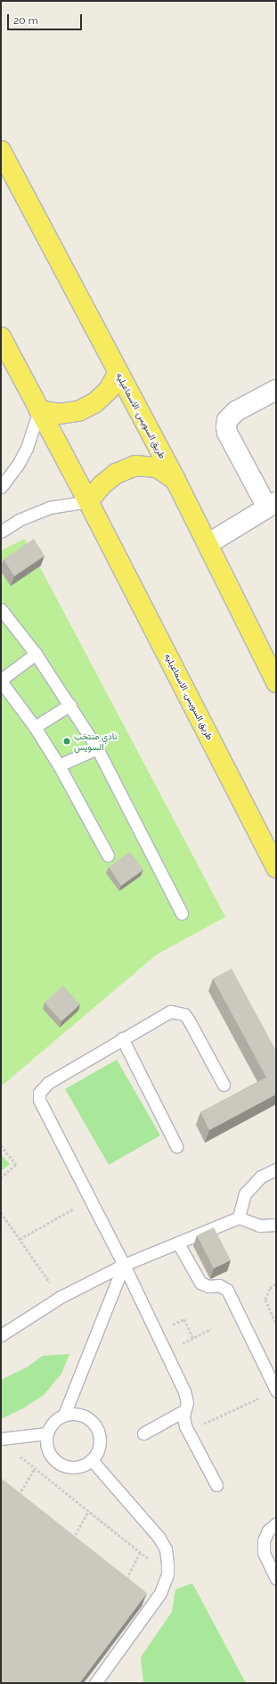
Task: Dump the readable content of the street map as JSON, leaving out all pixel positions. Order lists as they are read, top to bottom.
{
  "streets": {
    "main road": ["طريق السويس, الاسماعيليه"]
  },
  "places": ["نادي منتخب السويس"],
  "scale_bar": "20 m"
}
